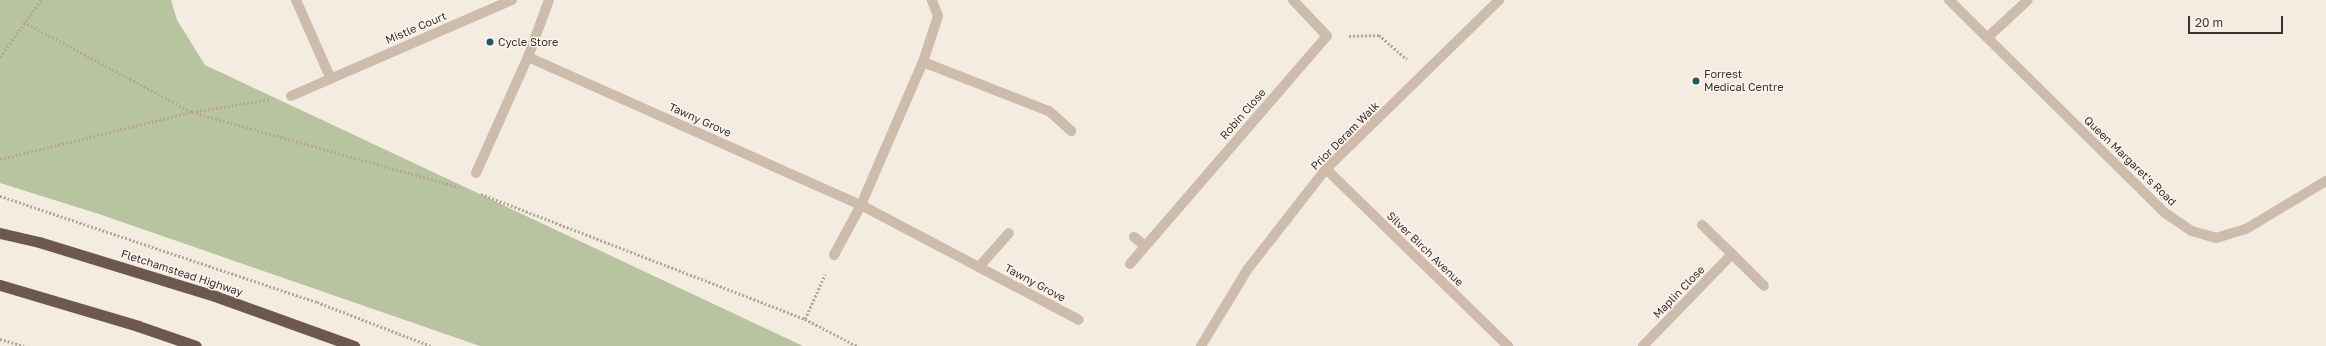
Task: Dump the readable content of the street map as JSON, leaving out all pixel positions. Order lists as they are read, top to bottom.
{
  "streets": {
    "highway": ["Fletchamstead Highway"],
    "street": [
      "Mistle Court",
      "Robin Close",
      "Tawny Grove",
      "Prior Deram Walk",
      "Queen Margaret's Road",
      "Silver Birch Avenue",
      "Maplin Close"
    ]
  },
  "crossings": [
    ["Prior Deram Walk", "Silver Birch Avenue"]
  ],
  "places": ["Cycle Store", "Forrest Medical Centre"],
  "scale_bar": "20 m"
}
